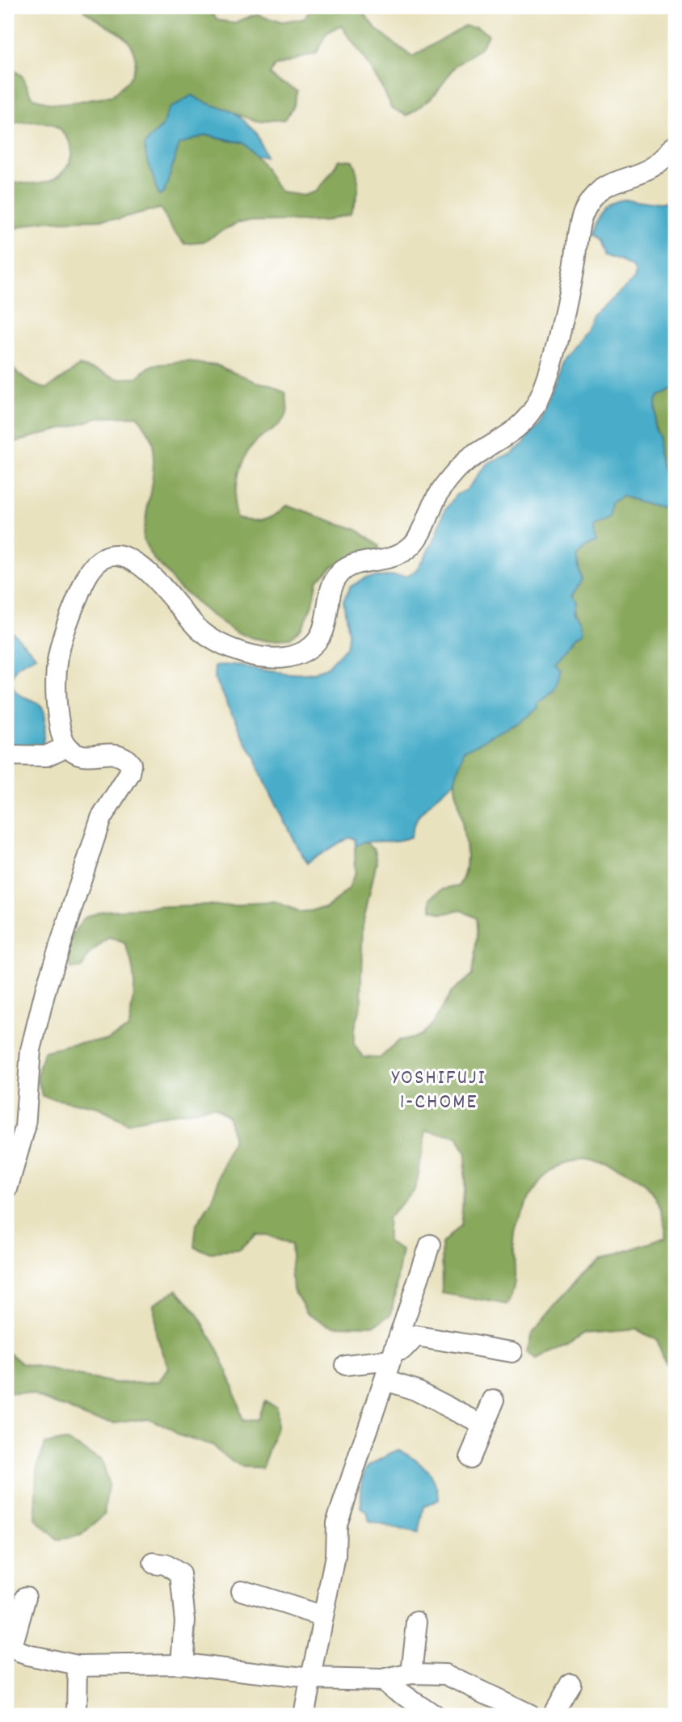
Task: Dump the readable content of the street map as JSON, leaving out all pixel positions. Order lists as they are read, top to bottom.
{
  "districts": ["YOSHIFUJI 1-CHOME"]
}
